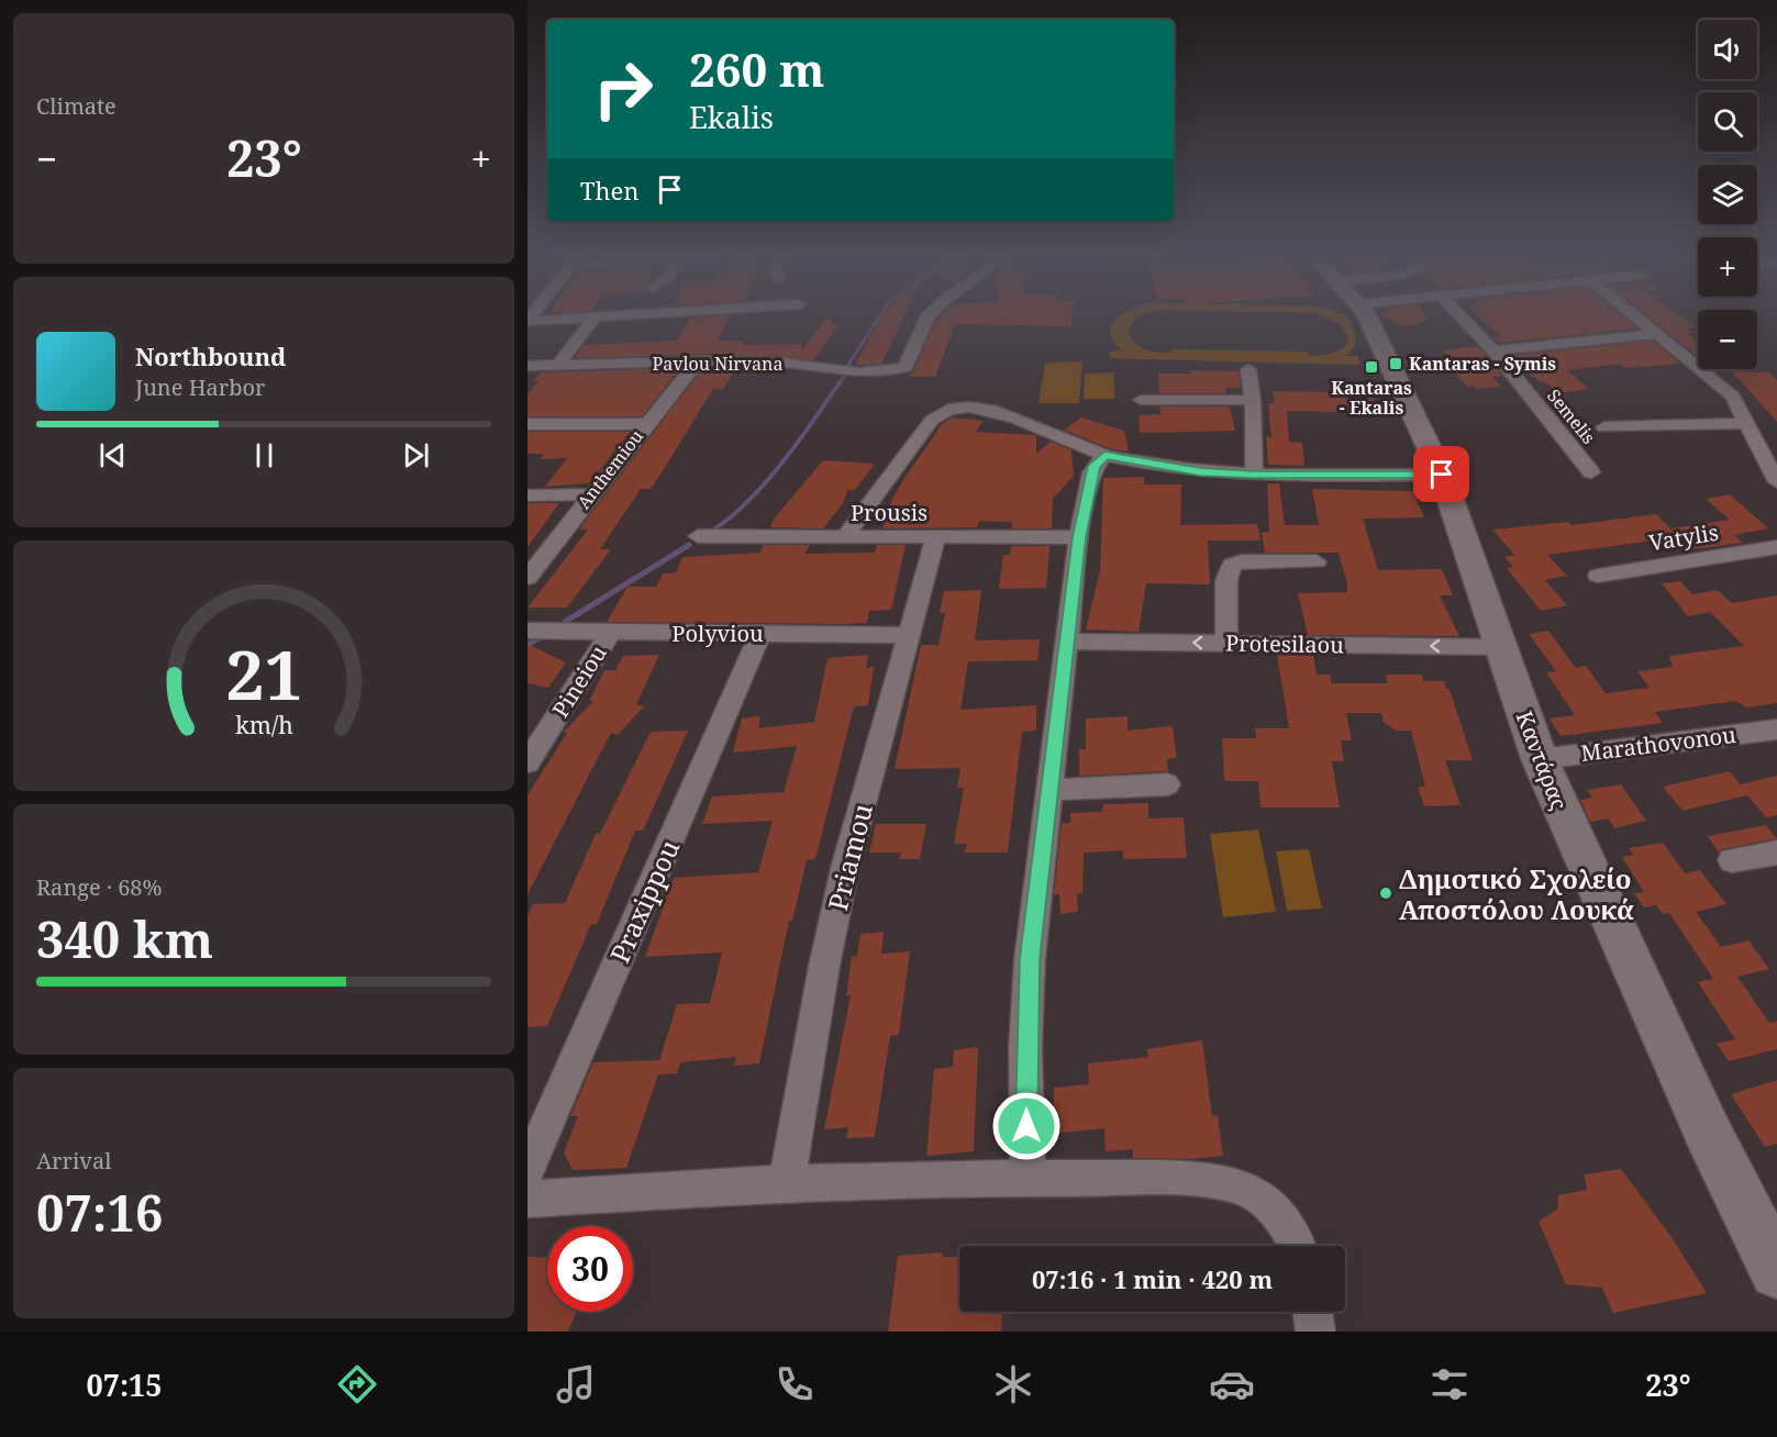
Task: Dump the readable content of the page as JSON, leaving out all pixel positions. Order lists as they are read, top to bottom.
{
  "streets": {
    "street": [
      "Pavlou Nirvana",
      "Semelis",
      "Anthemiou",
      "Prousis",
      "Vatylis",
      "Polyviou",
      "Protesilaou",
      "Pineiou",
      "Marathovonou",
      "Καντάρας",
      "Priamou",
      "Praxippou"
    ]
  },
  "crossings": [
    ["Pavlou Nirvana", "Anthemiou"],
    ["Prousis", "Priamou"],
    ["Polyviou", "Pineiou"],
    ["Polyviou", "Priamou"],
    ["Polyviou", "Praxippou"],
    ["Protesilaou", "Καντάρας"],
    ["Marathovonou", "Καντάρας"]
  ],
  "places": {
    "transit": ["Kantaras - Symis", "Kantaras - Ekalis"],
    "other": ["Δημοτικό Σχολείο Αποστόλου Λουκά"]
  },
  "page": {
    "tile": [
      "Climate",
      ["Range · 68%", "340 km"],
      ["Arrival", "07:16"]
    ],
    "map_buttons": ["+", "−"],
    "turn": ["260 m", "Ekalis"],
    "heat": ["−", "23°", "+"],
    "then": "Then",
    "song": ["Northbound", "June Harbor"],
    "limit": "30",
    "trip": "07:16 · 1 min · 420 m",
    "tabs": ["07:15", "23°"],
    "gauge": ["21", "km/h"]
  }
}
